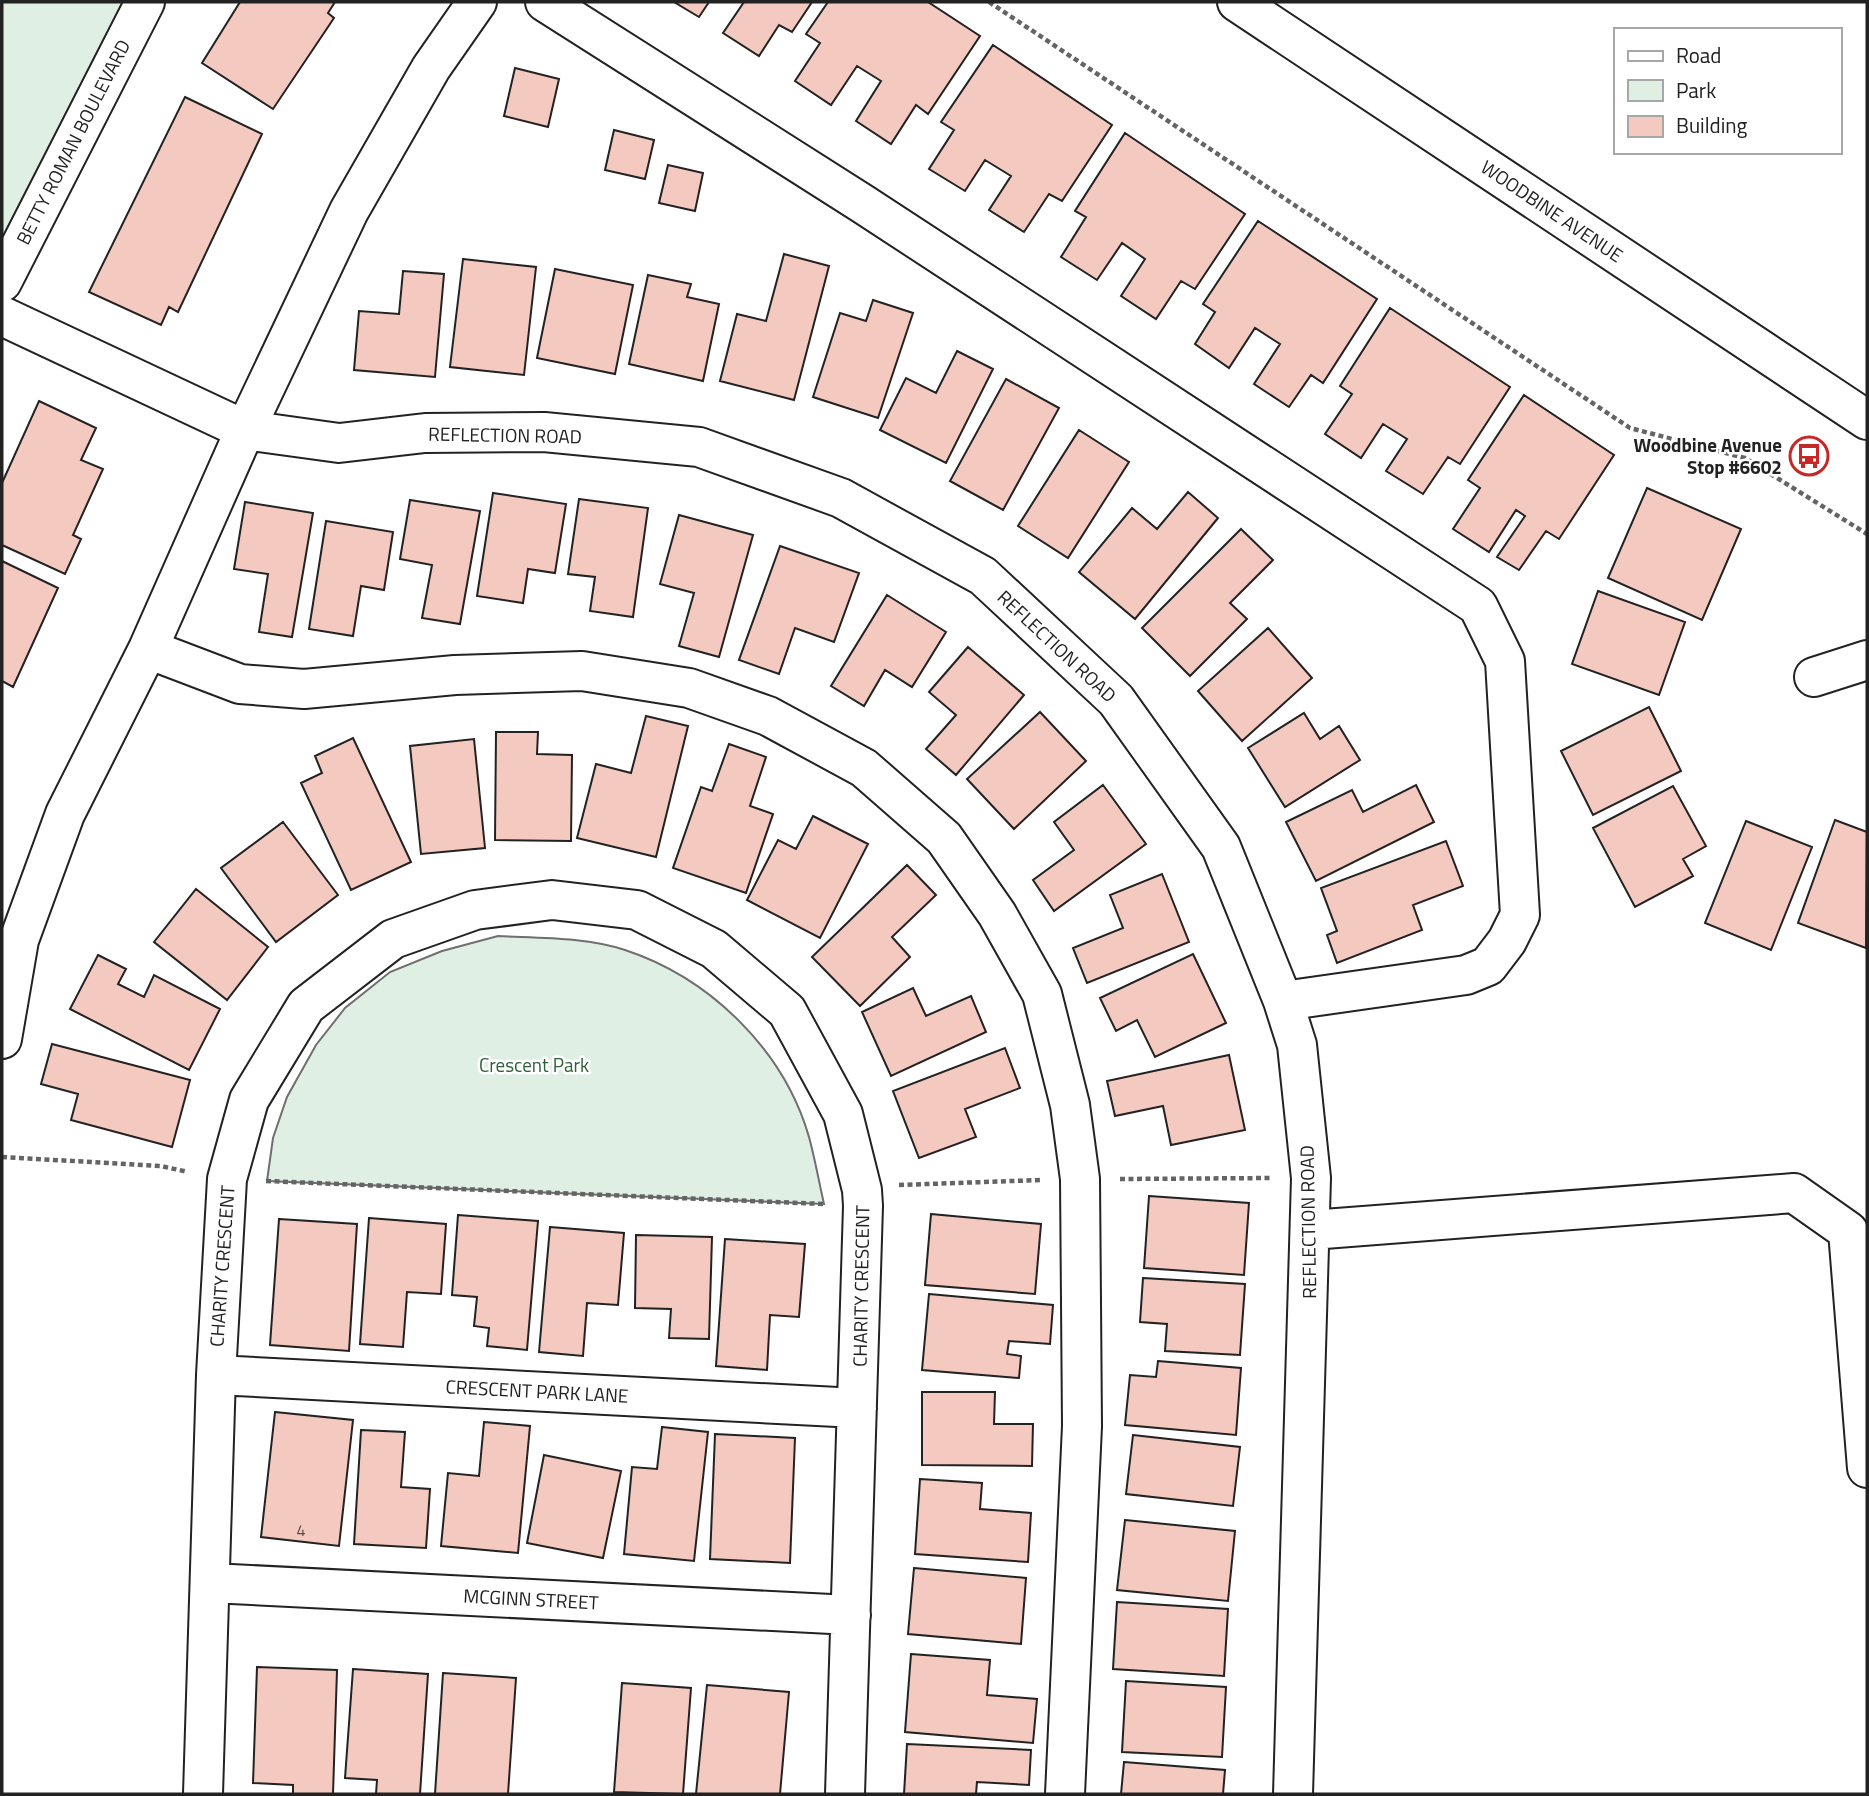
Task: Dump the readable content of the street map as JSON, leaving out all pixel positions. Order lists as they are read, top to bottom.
{
  "streets": {
    "street": [
      "BETTY ROMAN BOULEVARD",
      "WOODBINE AVENUE",
      "REFLECTION ROAD",
      "CHARITY CRESCENT",
      "CRESCENT PARK LANE",
      "MCGINN STREET"
    ]
  },
  "crossings": [
    ["CHARITY CRESCENT", "CRESCENT PARK LANE"],
    ["CHARITY CRESCENT", "MCGINN STREET"]
  ],
  "parks": ["Crescent Park"],
  "places": {
    "bus stop": ["Woodbine Avenue Stop #6602"]
  },
  "house_numbers": ["4"],
  "legend": ["Road", "Park", "Building"]
}
